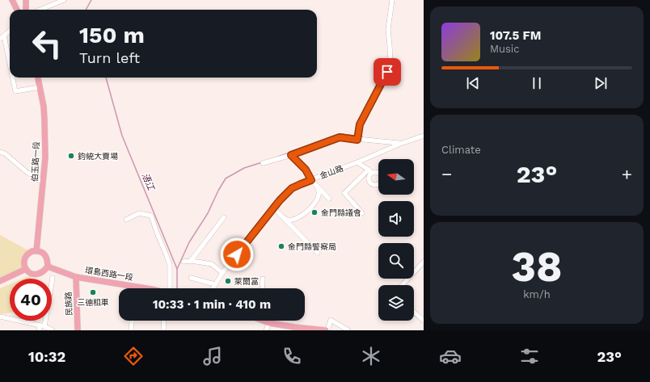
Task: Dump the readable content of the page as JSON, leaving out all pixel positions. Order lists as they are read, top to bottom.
{
  "streets": {
    "main road": ["伯玉路一段", "環島西路一段", "民族路"],
    "street": ["金山路"]
  },
  "crossings": [
    ["伯玉路一段", "環島西路一段"],
    ["環島西路一段", "民族路"]
  ],
  "water": ["浯江"],
  "places": [
    "鈞統大賣場",
    "金門縣議會",
    "金門縣警察局",
    "萊爾富",
    "三德租車"
  ],
  "north": "left",
  "page": {
    "turn": ["150 m", "Turn left"],
    "song": ["107.5 FM", "Music"],
    "tile": [
      "Climate",
      ["38", "km/h"]
    ],
    "heat": ["−", "23°", "+"],
    "limit": "40",
    "trip": "10:33 · 1 min · 410 m",
    "tabs": ["10:32", "23°"]
  }
}
